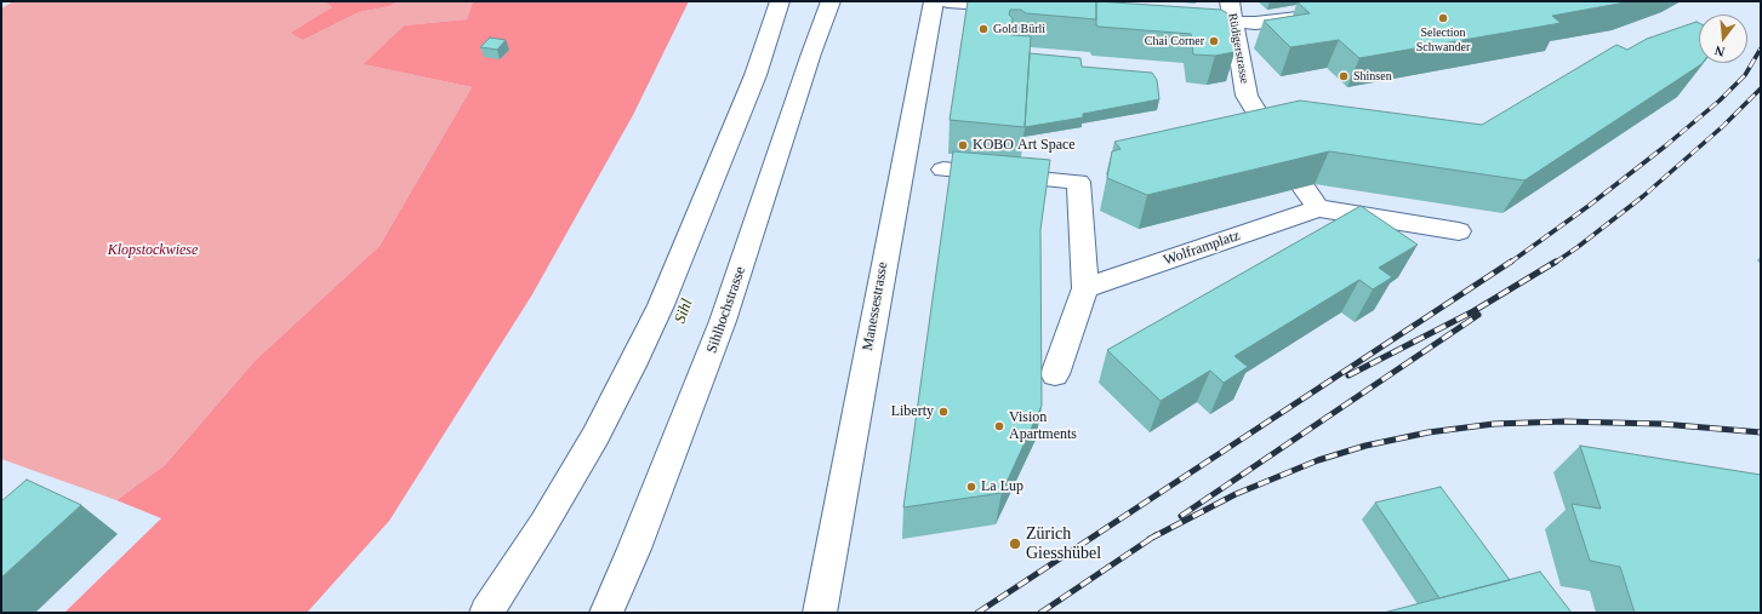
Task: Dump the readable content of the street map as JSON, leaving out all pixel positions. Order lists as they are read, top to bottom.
{
  "streets": {
    "main road": [
      "Rüdigerstrasse",
      "Wolframplatz",
      "Manessestrasse",
      "Sihlhochstrasse"
    ]
  },
  "water": ["Sihl"],
  "parks": ["Klopstockwiese"],
  "places": [
    "Selection Schwander",
    "Gold Bürli",
    "Chai Corner",
    "Shinsen",
    "KOBO Art Space",
    "Liberty",
    "Vision Apartments",
    "La Lup",
    "Zürich Giesshübel"
  ],
  "north": "bottom"
}
